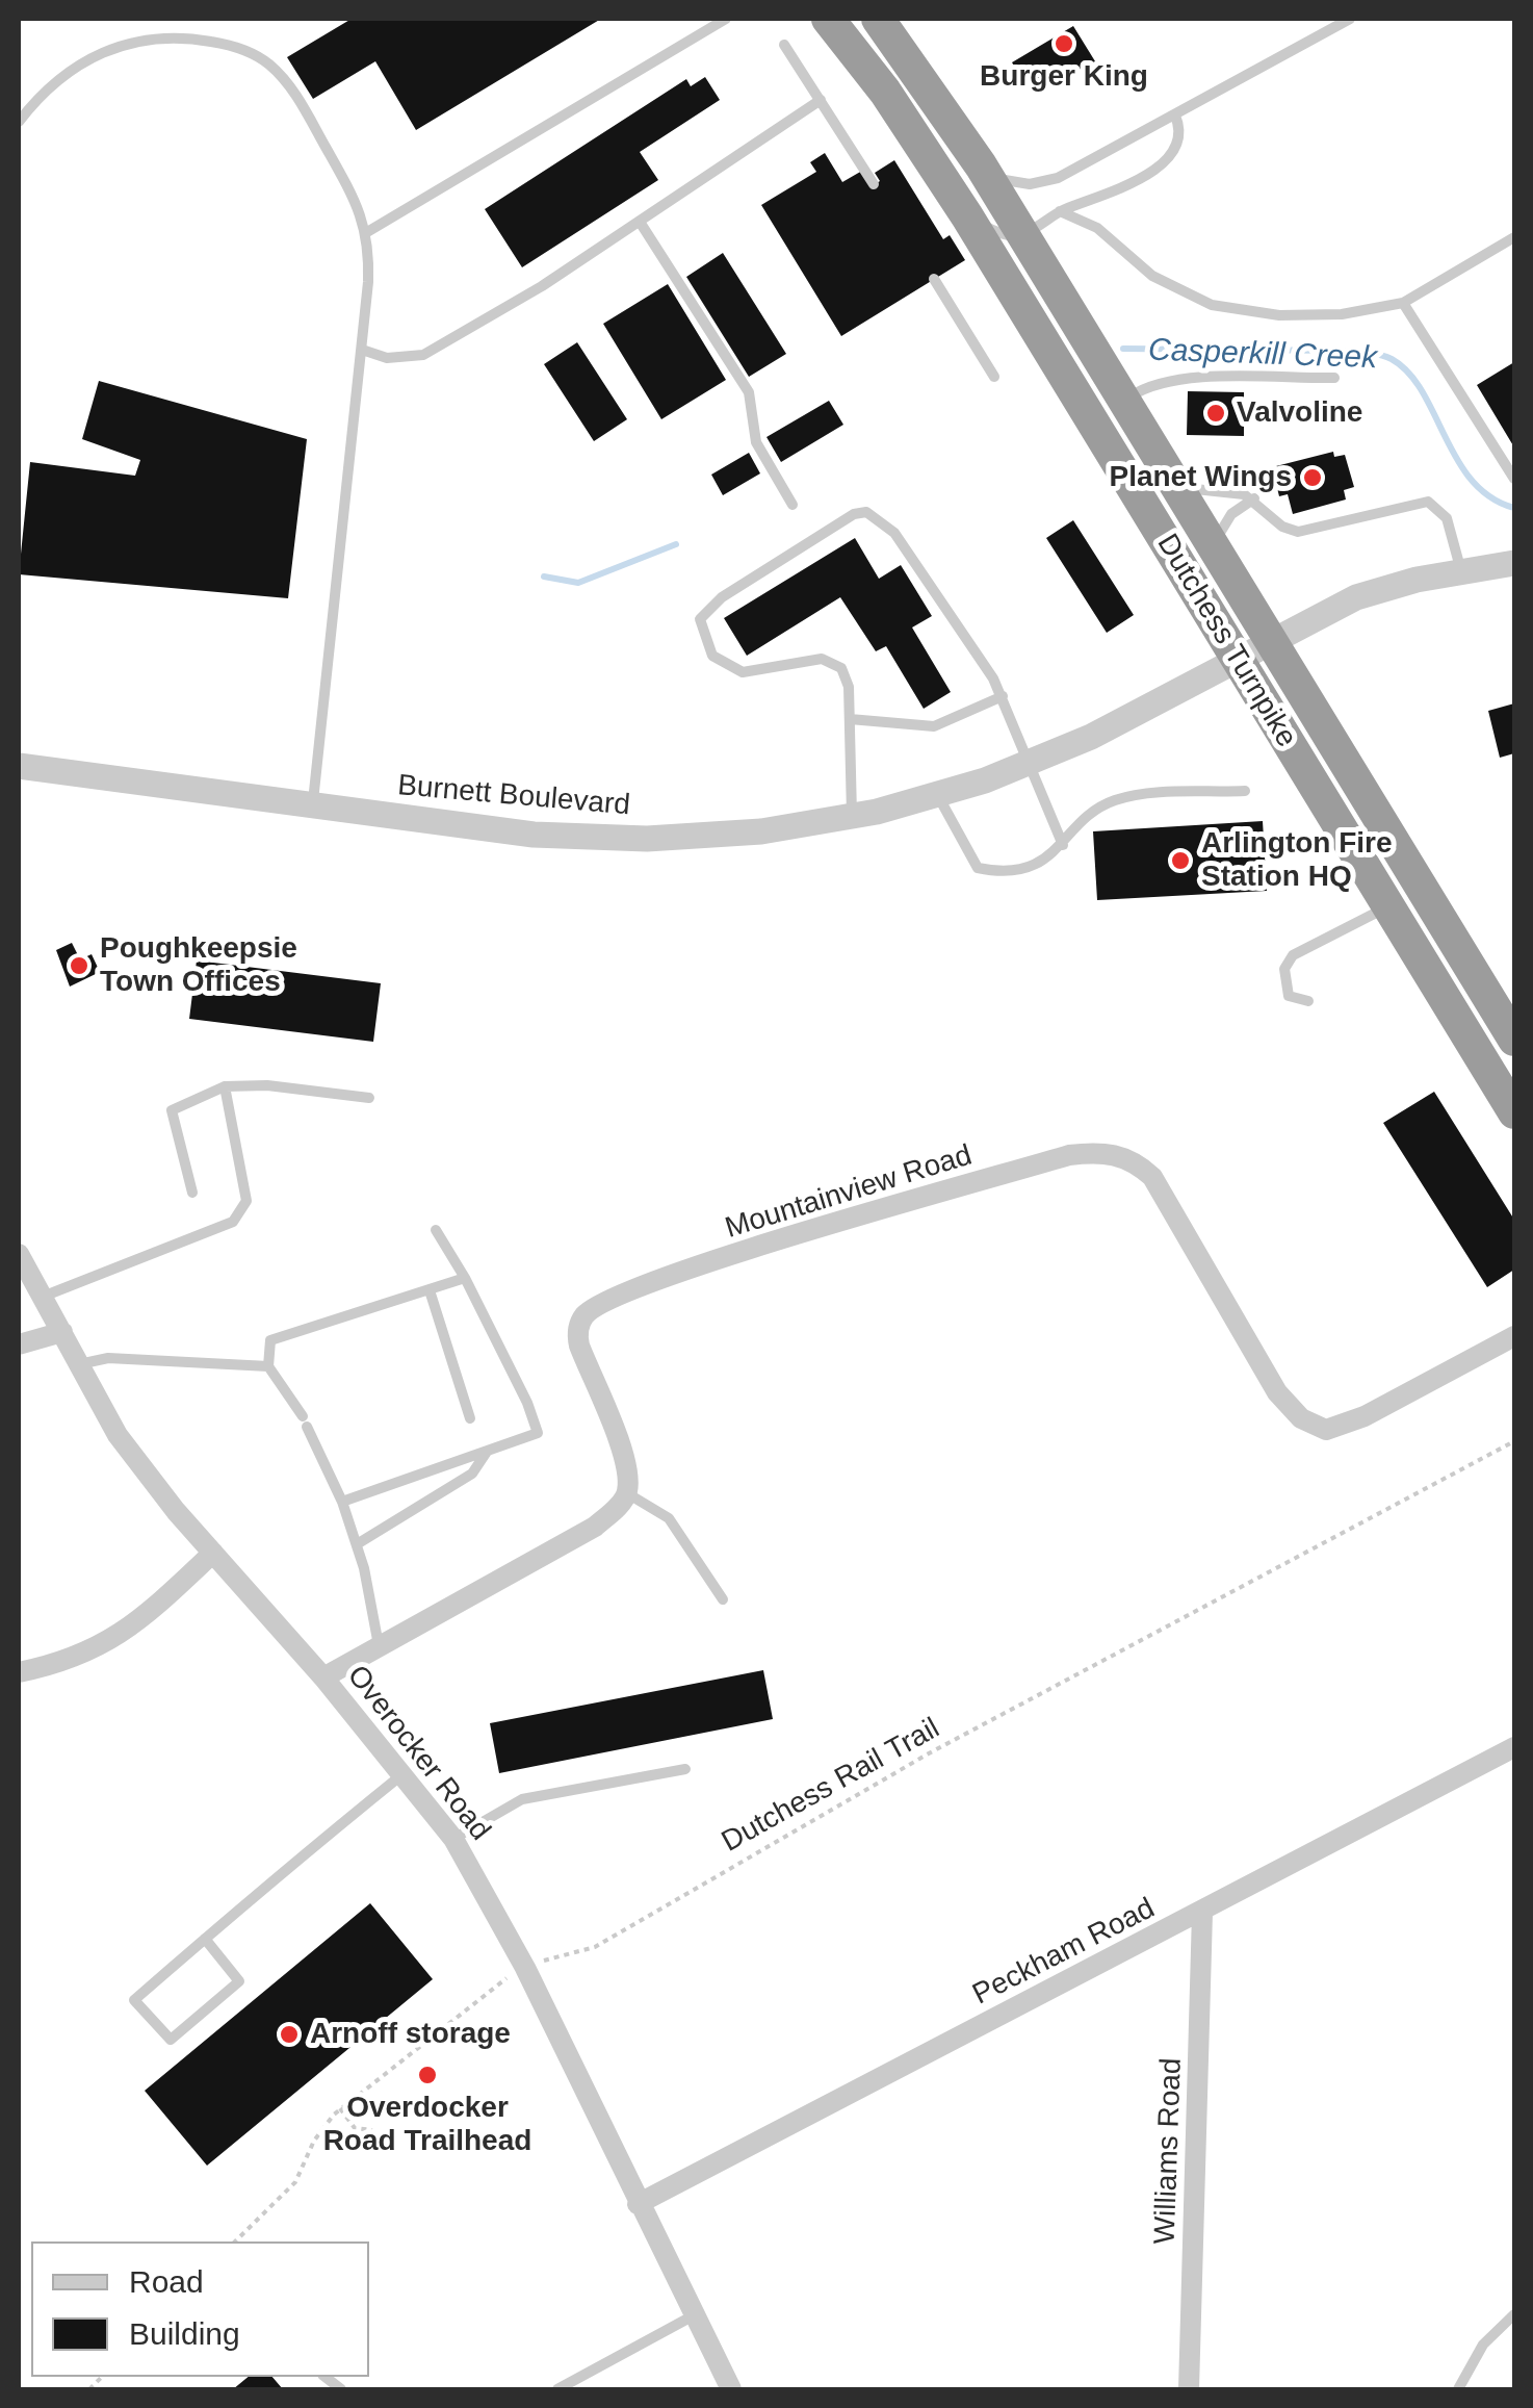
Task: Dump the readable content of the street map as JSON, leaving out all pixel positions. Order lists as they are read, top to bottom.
{
  "streets": {
    "highway": ["Dutchess Turnpike"],
    "street": [
      "Burnett Boulevard",
      "Mountainview Road",
      "Overocker Road",
      "Peckham Road",
      "Williams Road"
    ],
    "path": ["Dutchess Rail Trail"]
  },
  "crossings": [
    ["Dutchess Turnpike", "Burnett Boulevard"],
    ["Overocker Road", "Dutchess Rail Trail"],
    ["Overocker Road", "Peckham Road"],
    ["Peckham Road", "Williams Road"]
  ],
  "water": ["Casperkill Creek"],
  "places": [
    "Burger King",
    "Valvoline",
    "Planet Wings",
    "Arlington Fire Station HQ",
    "Poughkeepsie Town Offices",
    "Arnoff storage",
    "Overdocker Road Trailhead"
  ],
  "legend": ["Road", "Building"]
}
